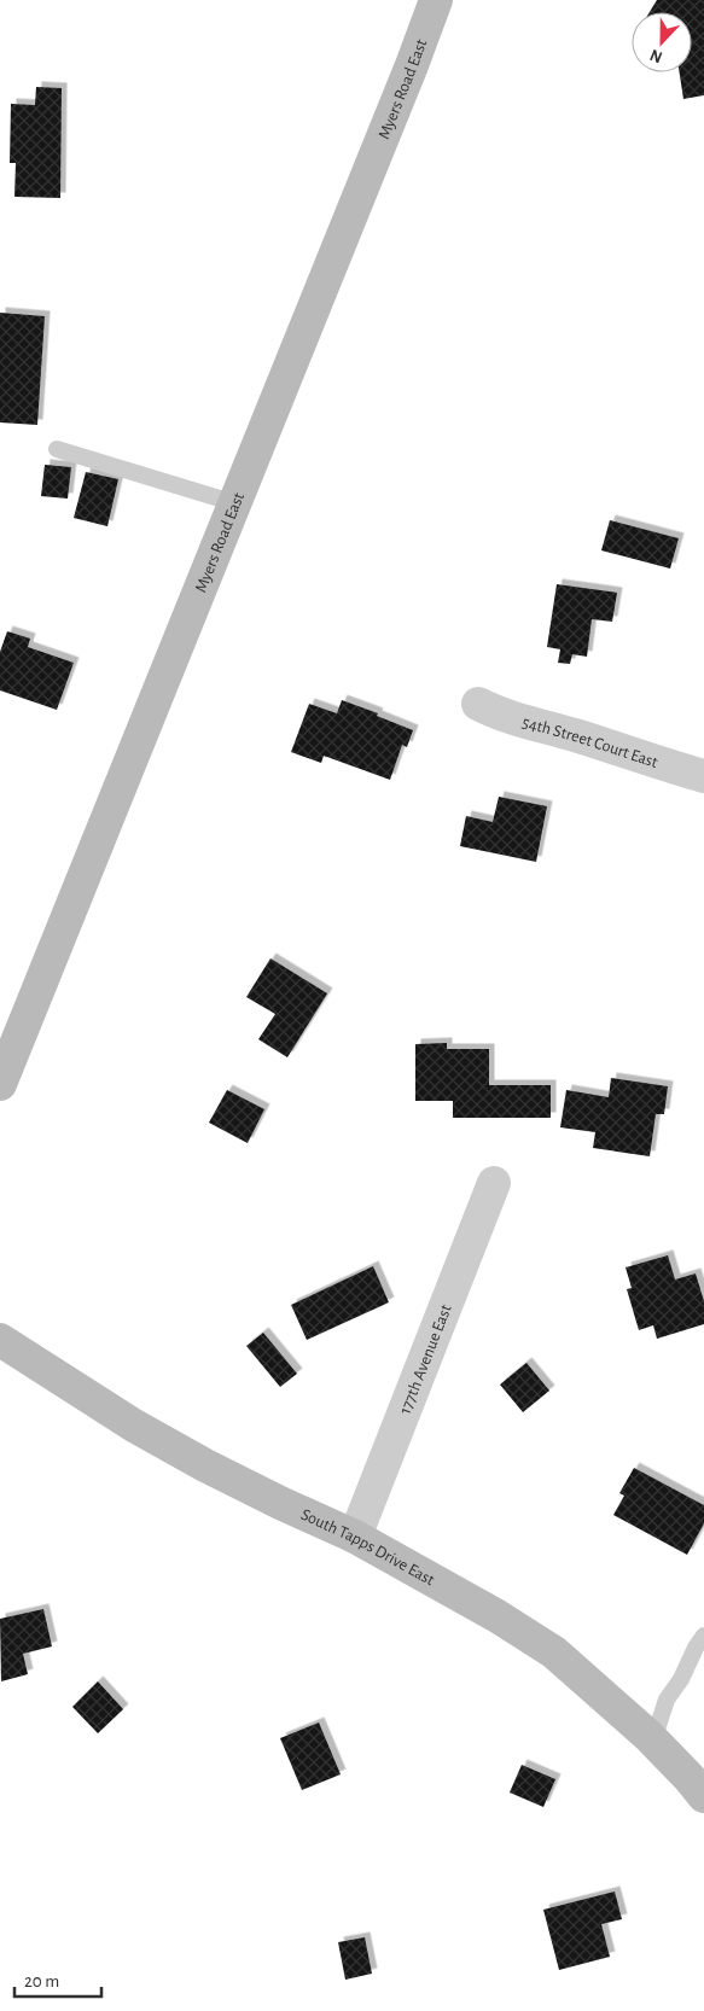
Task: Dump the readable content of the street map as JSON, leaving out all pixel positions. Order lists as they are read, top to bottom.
{
  "streets": {
    "street": [
      "Myers Road East",
      "54th Street Court East",
      "177th Avenue East",
      "South Tapps Drive East"
    ]
  },
  "crossings": [
    ["177th Avenue East", "South Tapps Drive East"]
  ],
  "scale_bar": "20 m",
  "north": "bottom"
}
